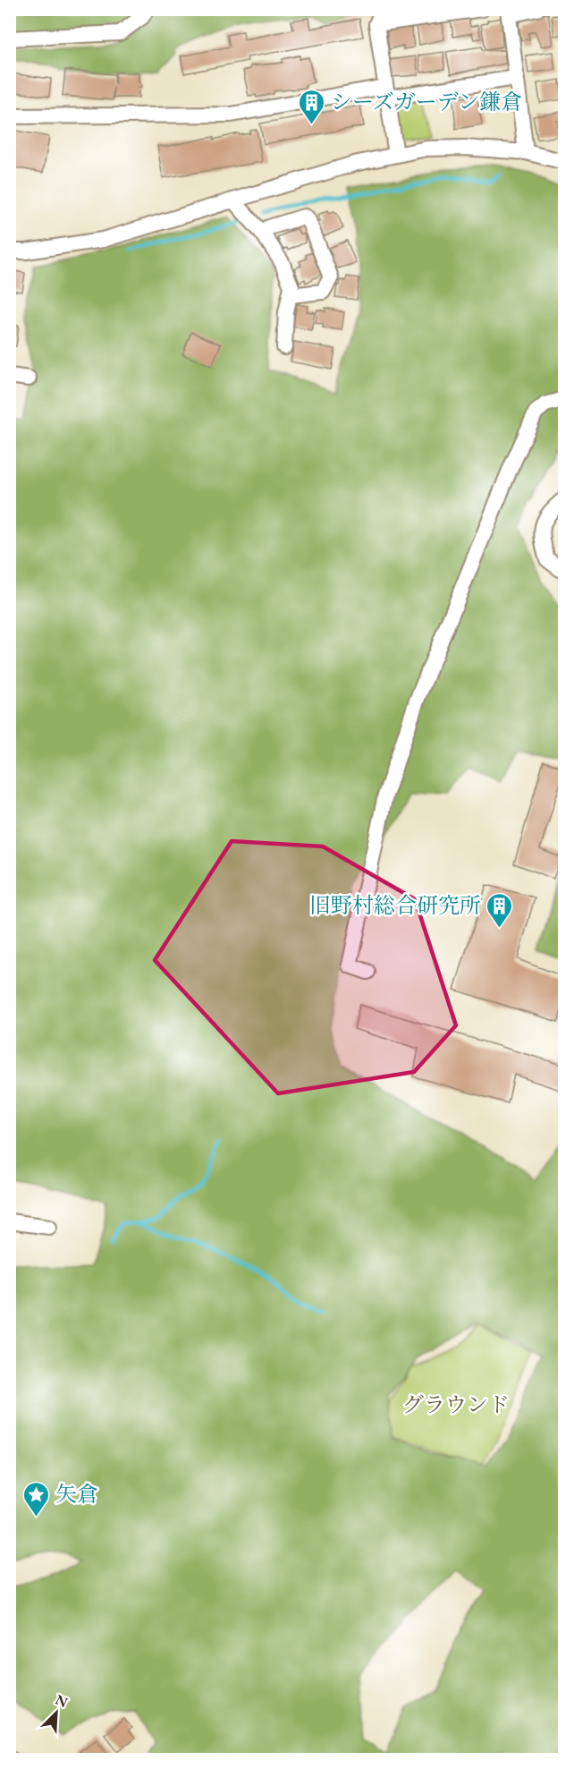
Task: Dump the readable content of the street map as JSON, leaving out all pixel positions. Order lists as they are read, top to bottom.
{
  "parks": ["グラウンド"],
  "places": {
    "building": ["シーズガーデン鎌倉", "旧野村総合研究所"],
    "place": ["矢倉"]
  },
  "north": "top right"
}
